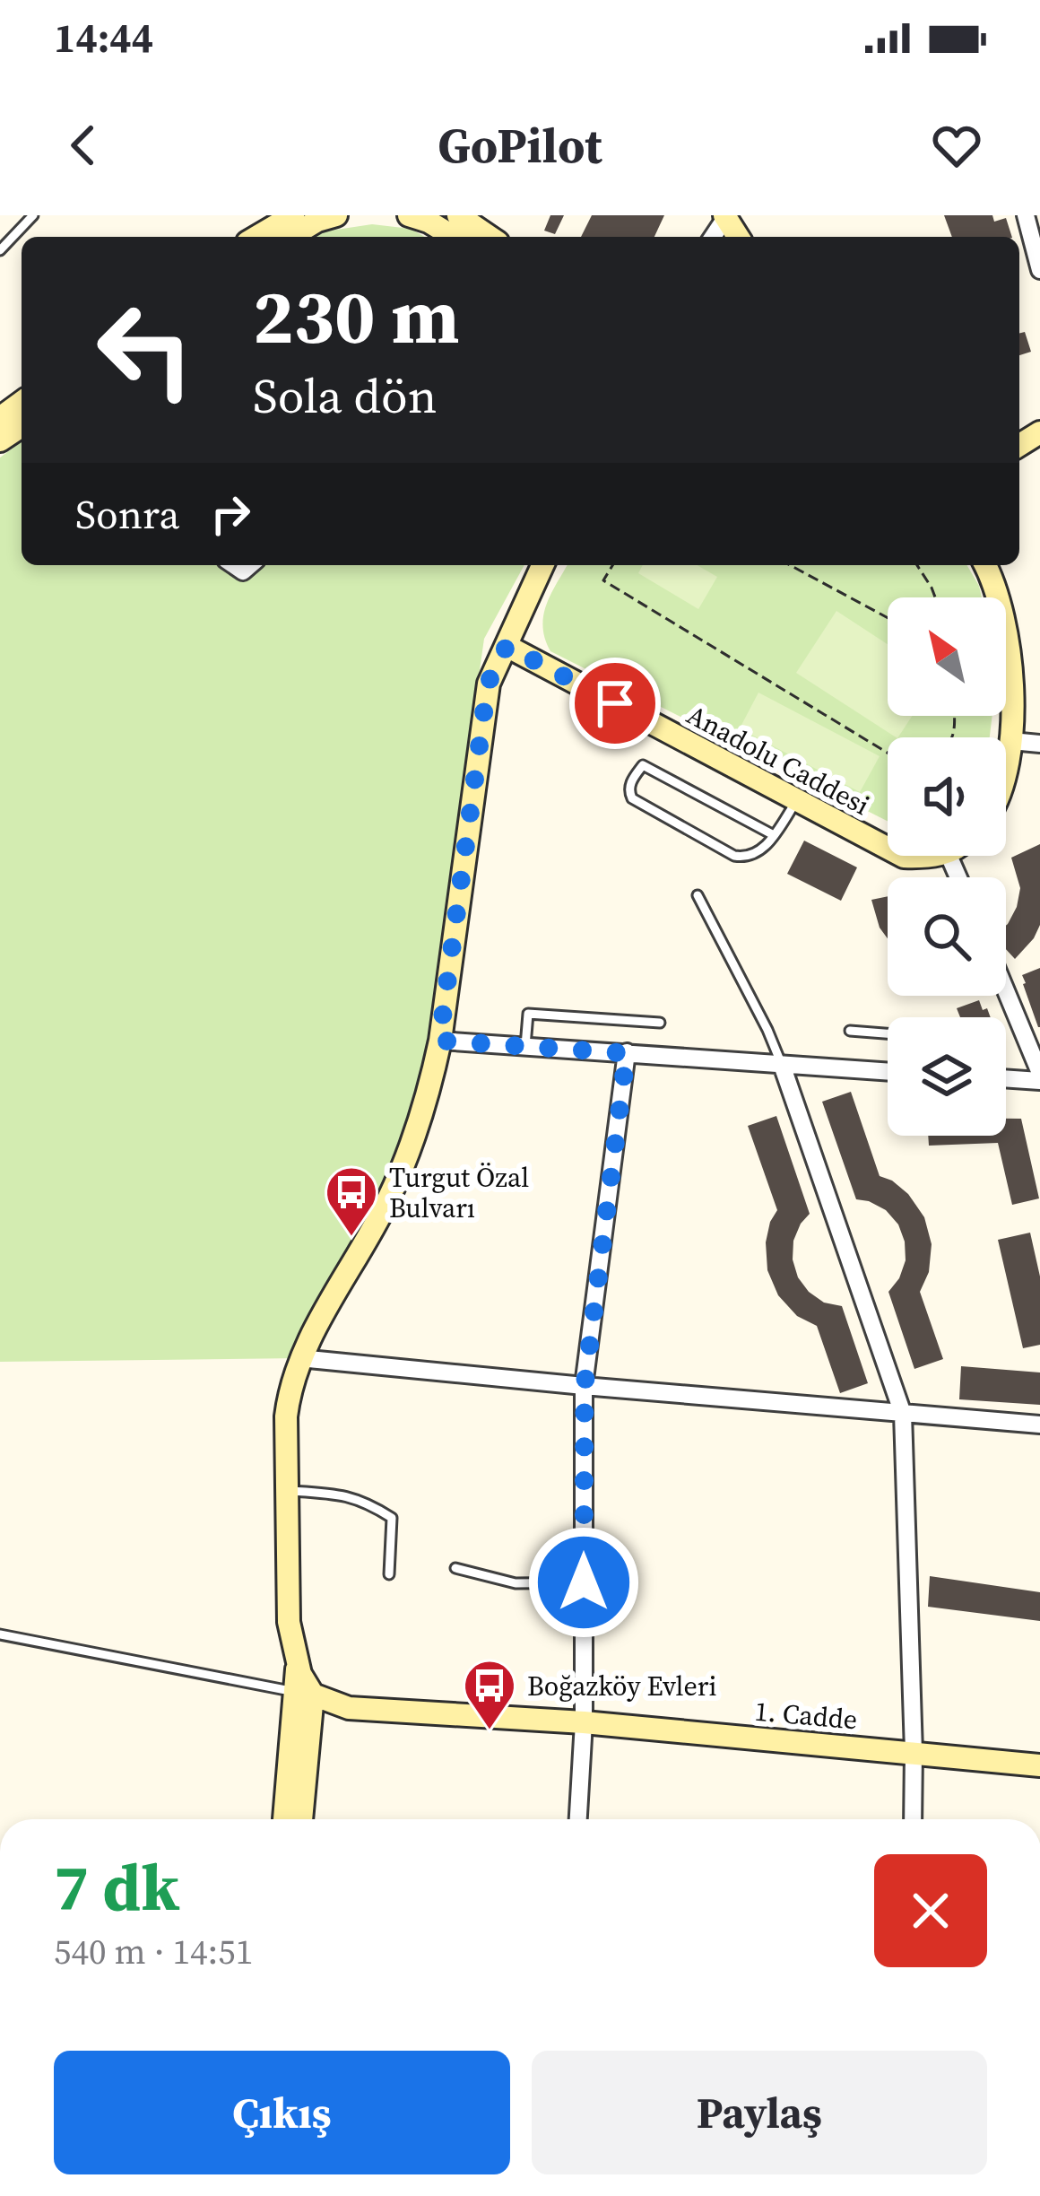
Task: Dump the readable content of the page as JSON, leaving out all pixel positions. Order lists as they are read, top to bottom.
{
  "streets": {
    "street": ["Anadolu Caddesi", "1. Cadde"]
  },
  "places": {
    "bus stop": ["Turgut Özal Bulvarı", "Boğazköy Evleri"]
  },
  "north": "top left",
  "page": {
    "status": "14:44",
    "header": "GoPilot",
    "turn": ["230 m", "Sola dön"],
    "then": "Sonra",
    "heading": ["7 dk", "540 m · 14:51"],
    "buttons": ["Çıkış", "Paylaş"]
  }
}
